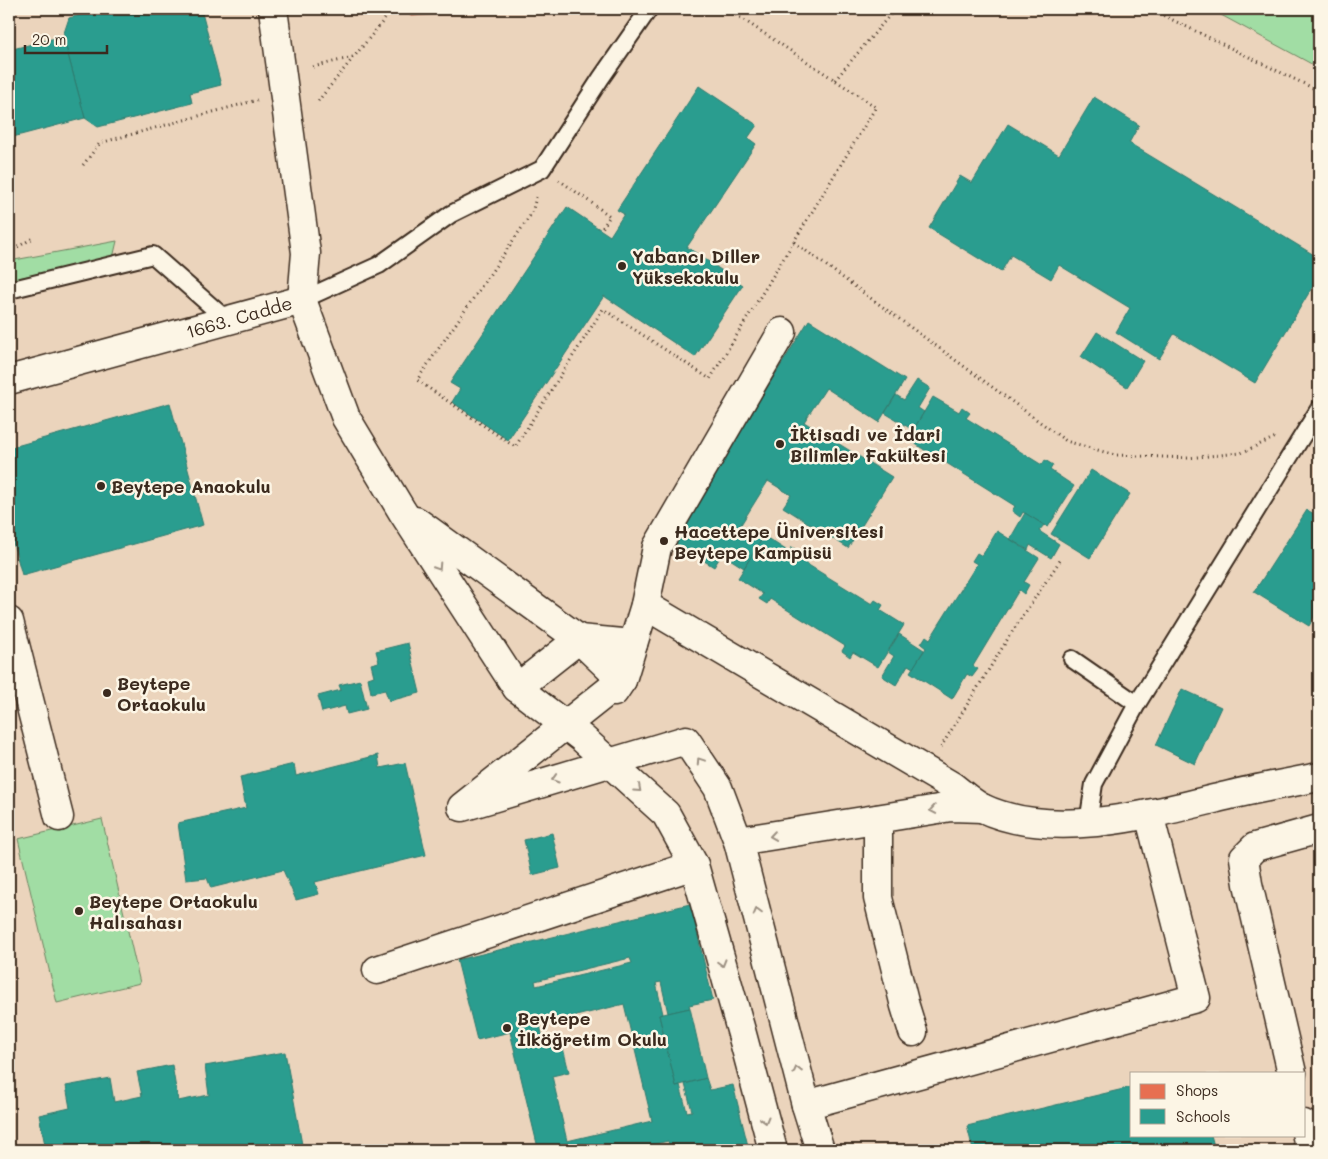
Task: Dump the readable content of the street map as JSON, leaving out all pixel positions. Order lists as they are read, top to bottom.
{
  "streets": {
    "street": ["1663. Cadde"]
  },
  "places": [
    "Yabancı Diller Yüksekokulu",
    "İktisadi ve İdari Bilimler Fakültesi",
    "Beytepe Anaokulu",
    "Hacettepe Üniversitesi Beytepe Kampüsü",
    "Beytepe Ortaokulu",
    "Beytepe Ortaokulu Halısahası",
    "Beytepe İlköğretim Okulu"
  ],
  "legend": ["Shops", "Schools"],
  "scale_bar": "20 m"
}
